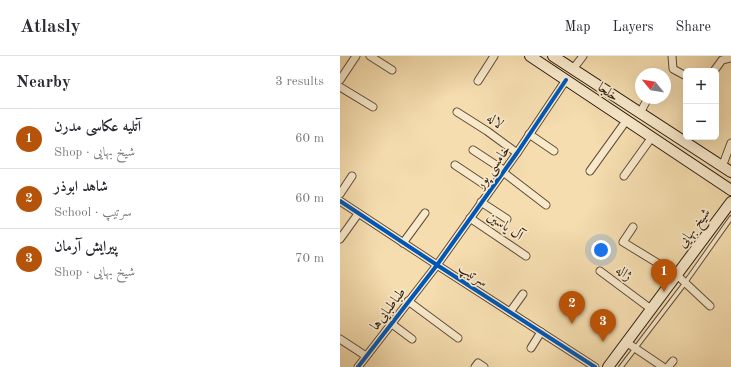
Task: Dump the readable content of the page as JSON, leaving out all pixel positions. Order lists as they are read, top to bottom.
{
  "streets": {
    "main road": ["خلجا", "شیخ بهایی"],
    "street": [
      "لاله",
      "خامسی پور",
      "آل یاسین",
      "ژاله",
      "سرتیپ",
      "طباطبایی‌ها"
    ]
  },
  "crossings": [
    ["خلجا", "خامسی پور"],
    ["لاله", "خامسی پور"],
    ["خامسی پور", "آل یاسین"],
    ["خامسی پور", "سرتیپ"],
    ["خامسی پور", "طباطبایی‌ها"],
    ["شیخ بهایی", "ژاله"],
    ["سرتیپ", "طباطبایی‌ها"]
  ],
  "north": "top left",
  "page": {
    "header": "Atlasly",
    "nav": ["Map", "Layers", "Share"],
    "heading": ["Nearby", "3 results"],
    "map_buttons": ["+", "−"],
    "list": [
      {
        "mark": "1",
        "name": "آتلیه عکاسی مدرن",
        "note": "Shop · شیخ بهایی",
        "value": "60 m"
      },
      {
        "mark": "2",
        "name": "شاهد ابوذر",
        "note": "School · سرتیپ",
        "value": "60 m"
      },
      {
        "mark": "3",
        "name": "پیرایش آرمان",
        "note": "Shop · شیخ بهایی",
        "value": "70 m"
      }
    ],
    "pins": ["1", "2", "3"]
  }
}
